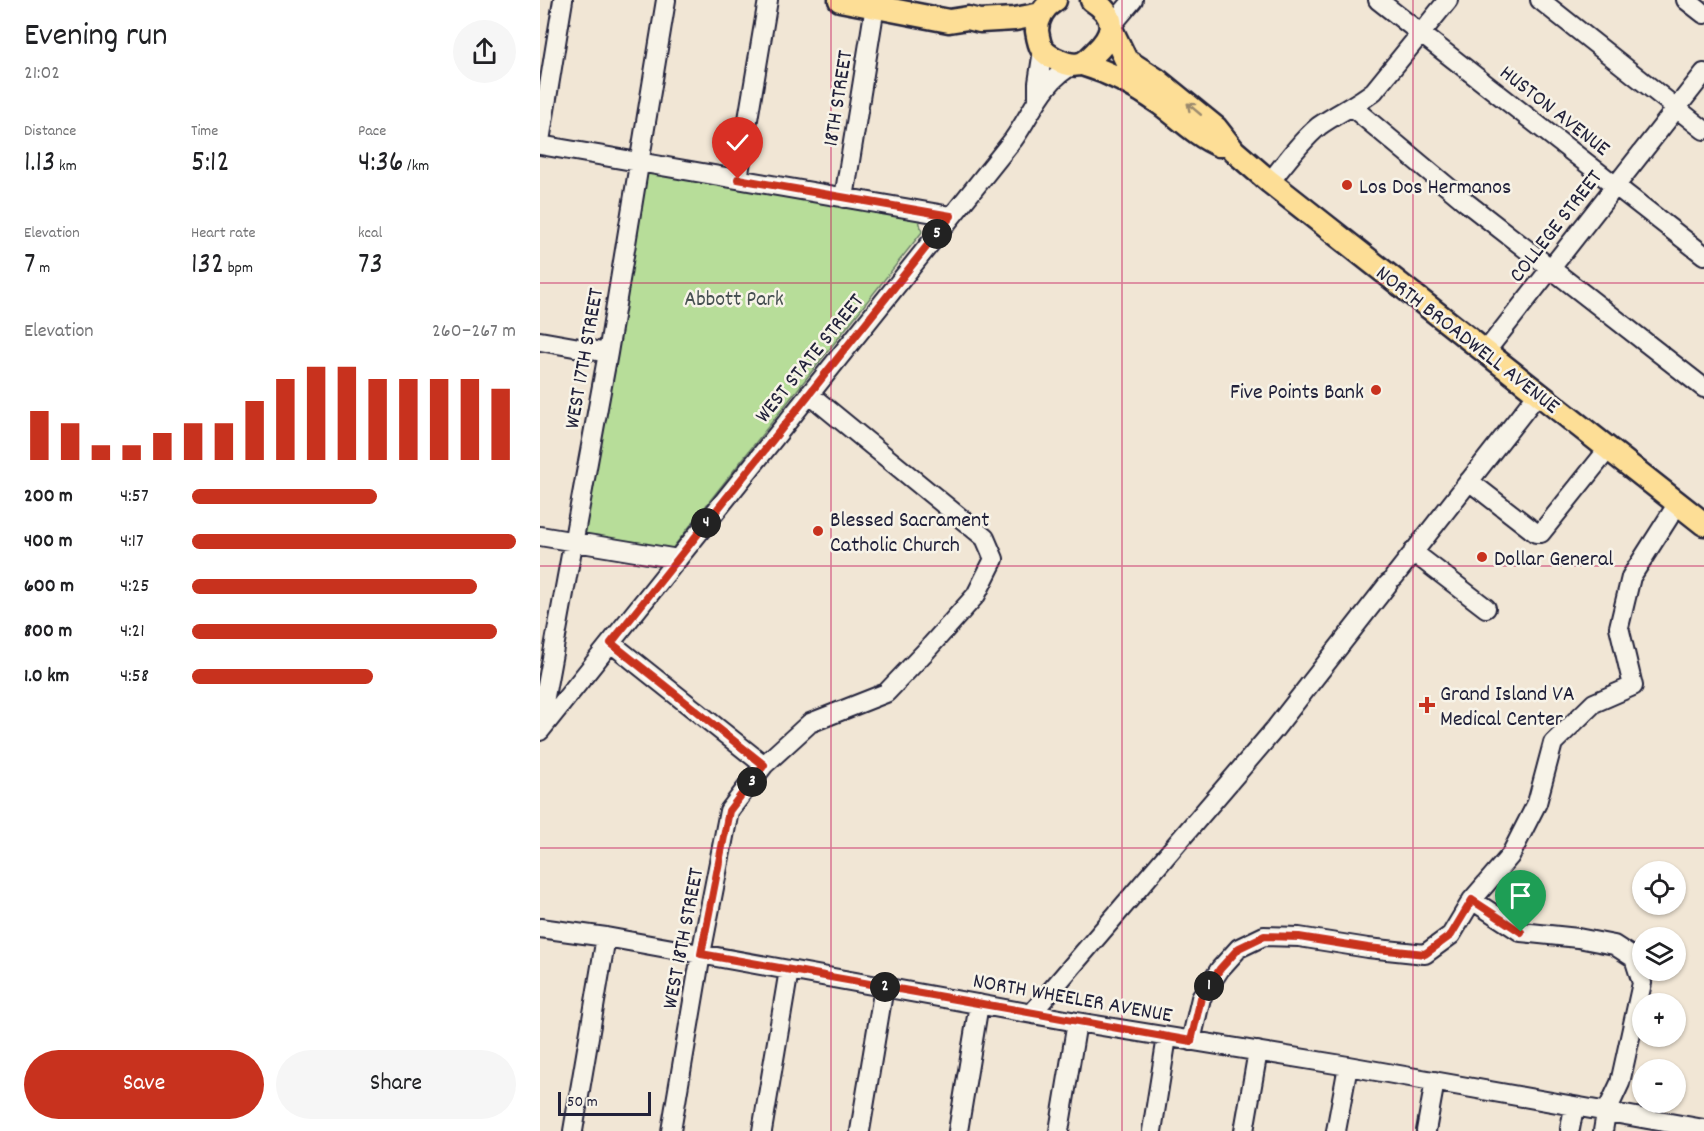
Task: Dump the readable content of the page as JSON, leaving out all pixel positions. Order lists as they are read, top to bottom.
{
  "streets": {
    "main road": ["NORTH BROADWELL AVENUE"],
    "street": [
      "18TH STREET",
      "HUSTON AVENUE",
      "COLLEGE STREET",
      "WEST STATE STREET",
      "WEST 17TH STREET",
      "WEST 18TH STREET",
      "NORTH WHEELER AVENUE"
    ]
  },
  "crossings": [
    ["HUSTON AVENUE", "COLLEGE STREET"],
    ["COLLEGE STREET", "NORTH BROADWELL AVENUE"],
    ["NORTH BROADWELL AVENUE", "WEST STATE STREET"],
    ["WEST STATE STREET", "WEST 18TH STREET"],
    ["WEST 18TH STREET", "NORTH WHEELER AVENUE"]
  ],
  "parks": ["Abbott Park"],
  "places": {
    "other": [
      "Los Dos Hermanos",
      "Five Points Bank",
      "Blessed Sacrament Catholic Church",
      "Dollar General"
    ],
    "health": ["Grand Island VA Medical Center"]
  },
  "scale_bar": "50 m",
  "page": {
    "heading": ["Evening run", "21:02"],
    "stats": [
      ["Distance", "1.13 km"],
      ["Time", "5:12"],
      ["Pace", "4:36 /km"],
      ["Elevation", "7 m"],
      ["Heart rate", "132 bpm"],
      ["kcal", "73"]
    ],
    "pins": [
      "5",
      "4",
      "3",
      "1",
      "2"
    ],
    "chart": ["Elevation", "260–267 m"],
    "list": [
      {
        "name": "200 m",
        "note": "4:57"
      },
      {
        "name": "400 m",
        "note": "4:17"
      },
      {
        "name": "600 m",
        "note": "4:25"
      },
      {
        "name": "800 m",
        "note": "4:21"
      },
      {
        "name": "1.0 km",
        "note": "4:58"
      }
    ],
    "map_buttons": ["+", "−"],
    "buttons": ["Save", "Share"],
    "scale": "50 m"
  }
}
